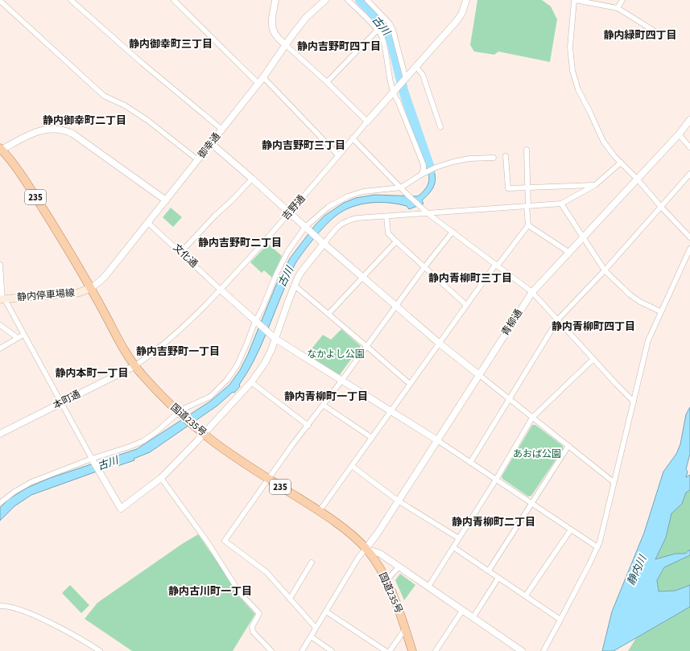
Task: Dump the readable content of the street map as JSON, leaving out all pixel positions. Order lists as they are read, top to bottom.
{
  "streets": {
    "highway": ["235", "国道235号"],
    "main road": ["静内停車場線"],
    "street": [
      "御幸通",
      "吉野通",
      "文化通",
      "青柳通",
      "本町通"
    ]
  },
  "crossings": [
    ["御幸通", "文化通"],
    ["御幸通", "静内停車場線"],
    ["御幸通", "国道235号"],
    ["吉野通", "文化通"],
    ["吉野通", "本町通"],
    ["吉野通", "国道235号"],
    ["静内停車場線", "国道235号"],
    ["青柳通", "国道235号"],
    ["本町通", "国道235号"]
  ],
  "districts": [
    "静内緑町四丁目",
    "静内御幸町三丁目",
    "静内吉野町四丁目",
    "静内御幸町二丁目",
    "静内吉野町三丁目",
    "静内吉野町二丁目",
    "静内青柳町三丁目",
    "静内青柳町四丁目",
    "静内吉野町一丁目",
    "静内本町一丁目",
    "静内青柳町一丁目",
    "静内青柳町二丁目",
    "静内古川町一丁目"
  ],
  "water": ["古川", "静内川"],
  "parks": ["なかよし公園", "あおば公園"]
}
